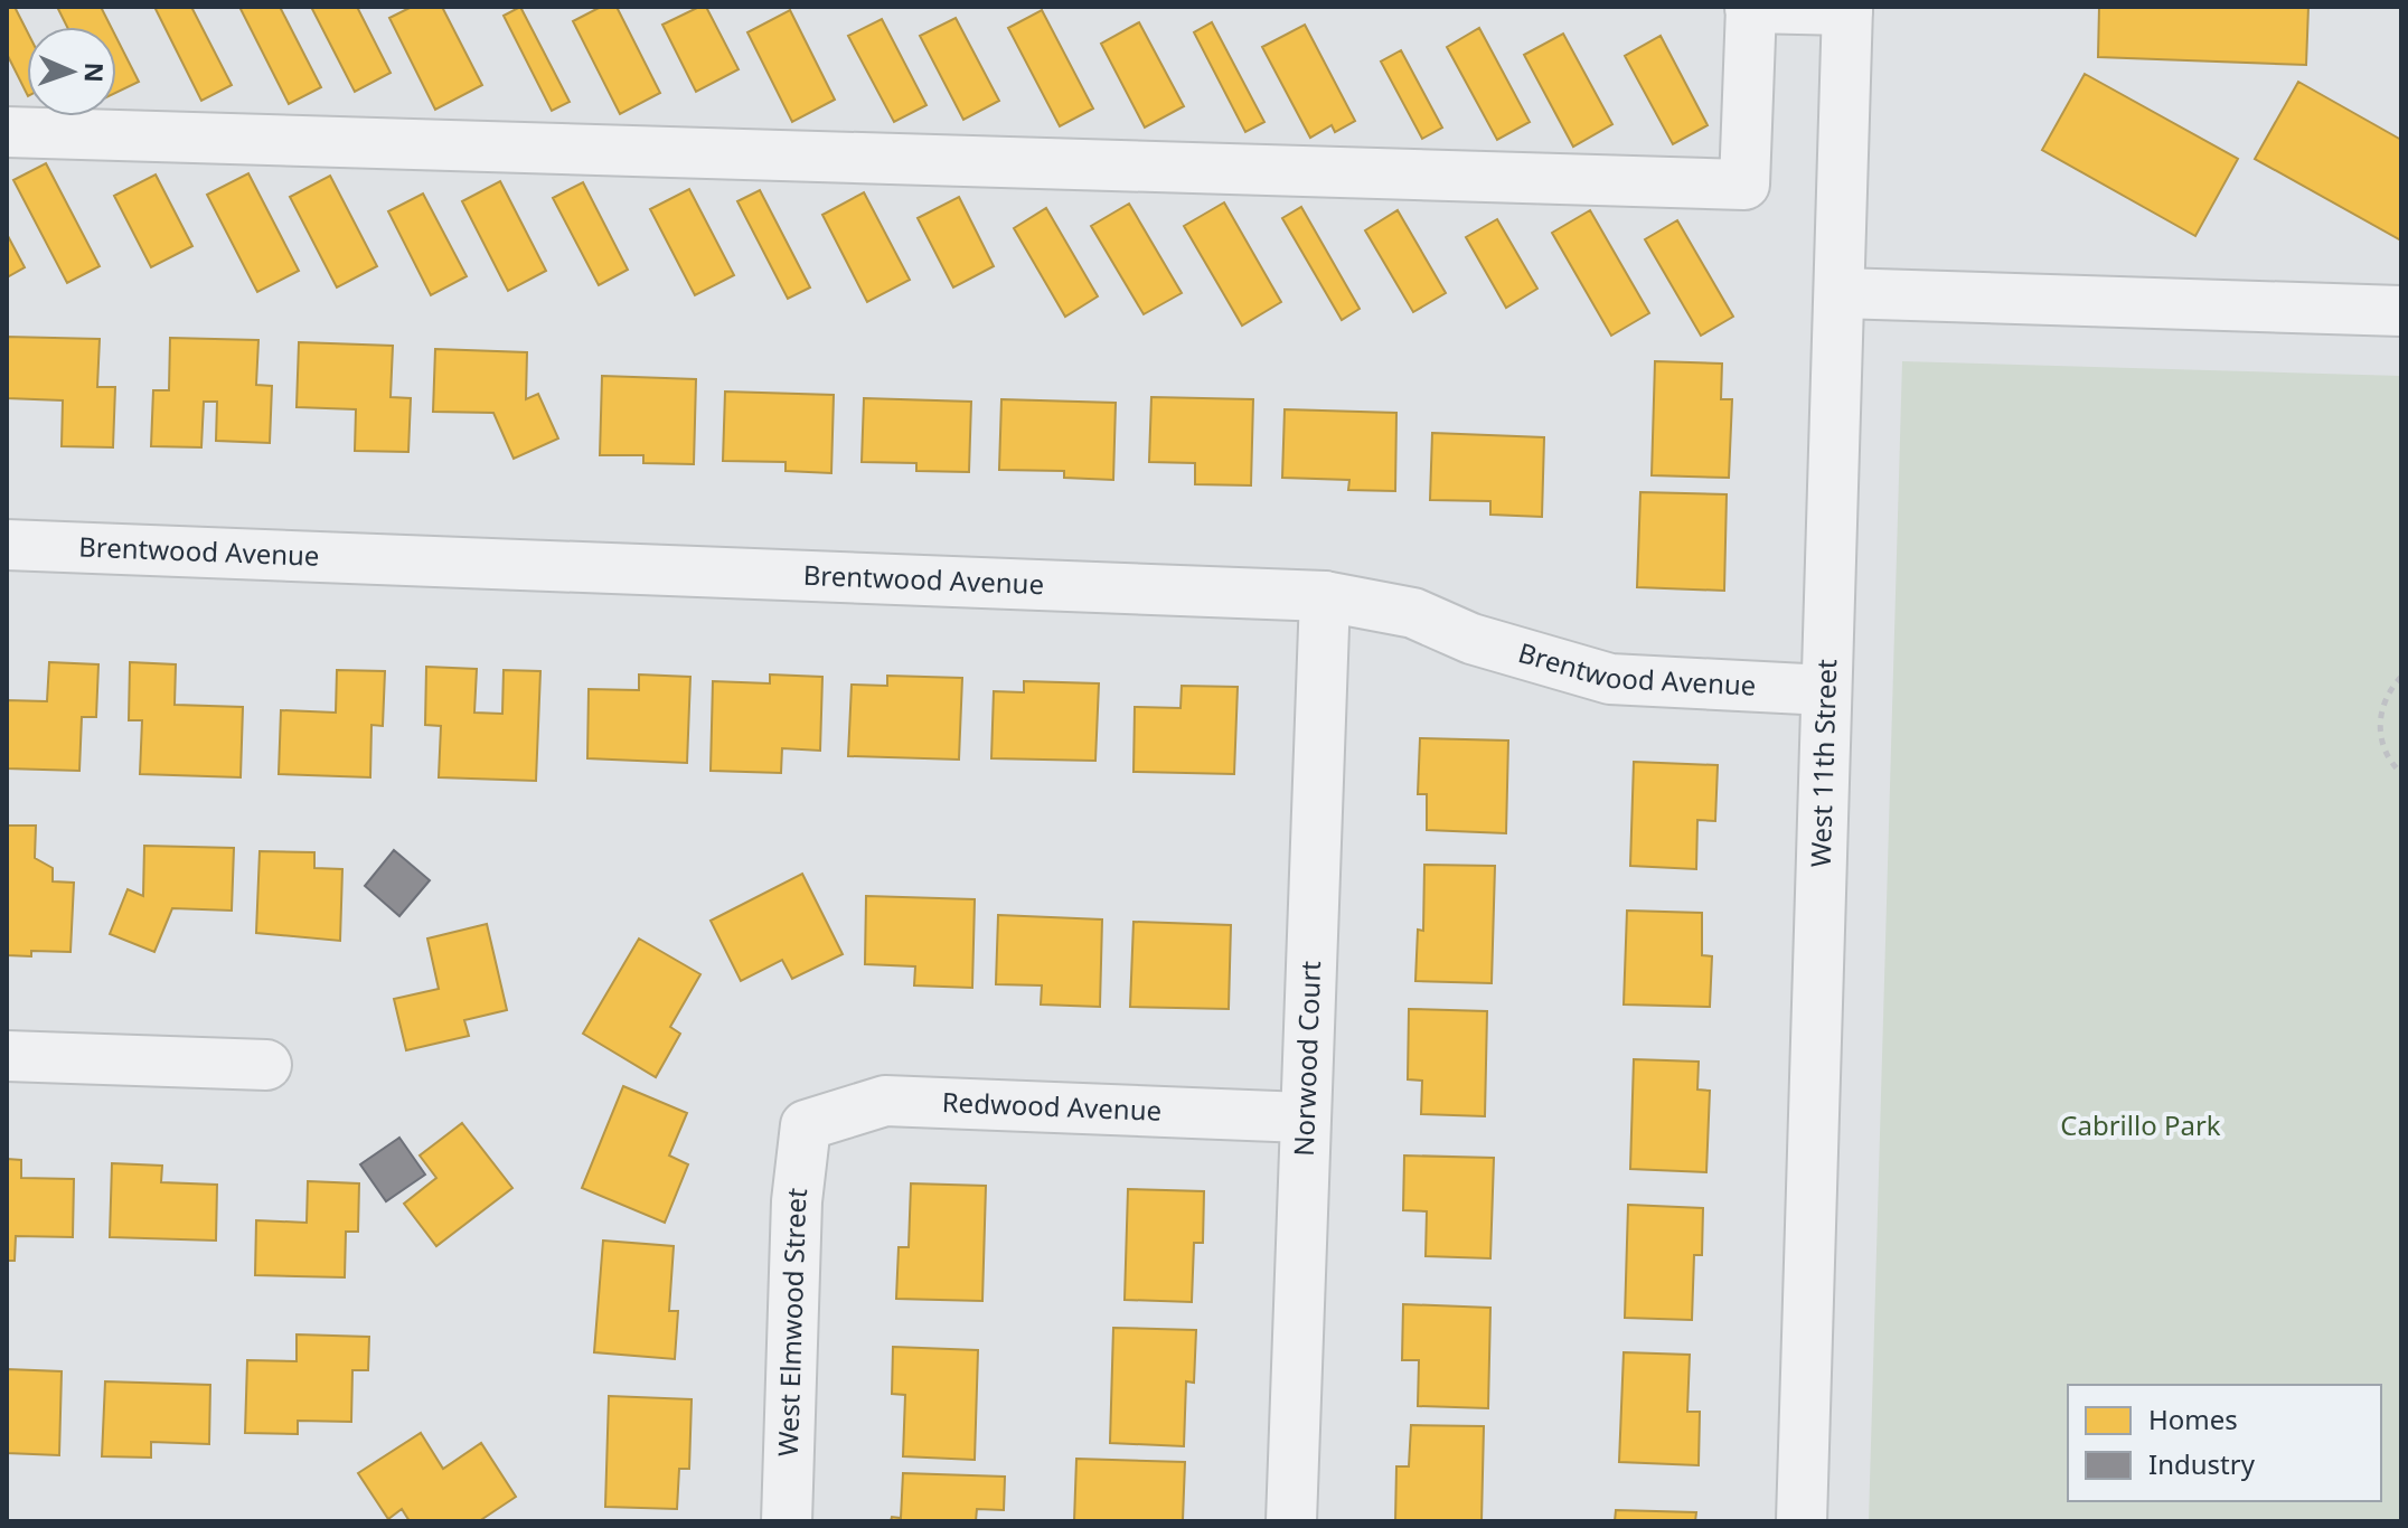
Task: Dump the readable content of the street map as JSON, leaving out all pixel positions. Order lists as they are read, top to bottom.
{
  "streets": {
    "street": [
      "Brentwood Avenue",
      "West 11th Street",
      "Norwood Court",
      "Redwood Avenue",
      "West Elmwood Street"
    ]
  },
  "crossings": [
    ["Brentwood Avenue", "West 11th Street"],
    ["Brentwood Avenue", "Norwood Court"],
    ["Norwood Court", "Redwood Avenue"],
    ["Redwood Avenue", "West Elmwood Street"]
  ],
  "parks": ["Cabrillo Park"],
  "legend": ["Homes", "Industry"],
  "north": "right"
}
